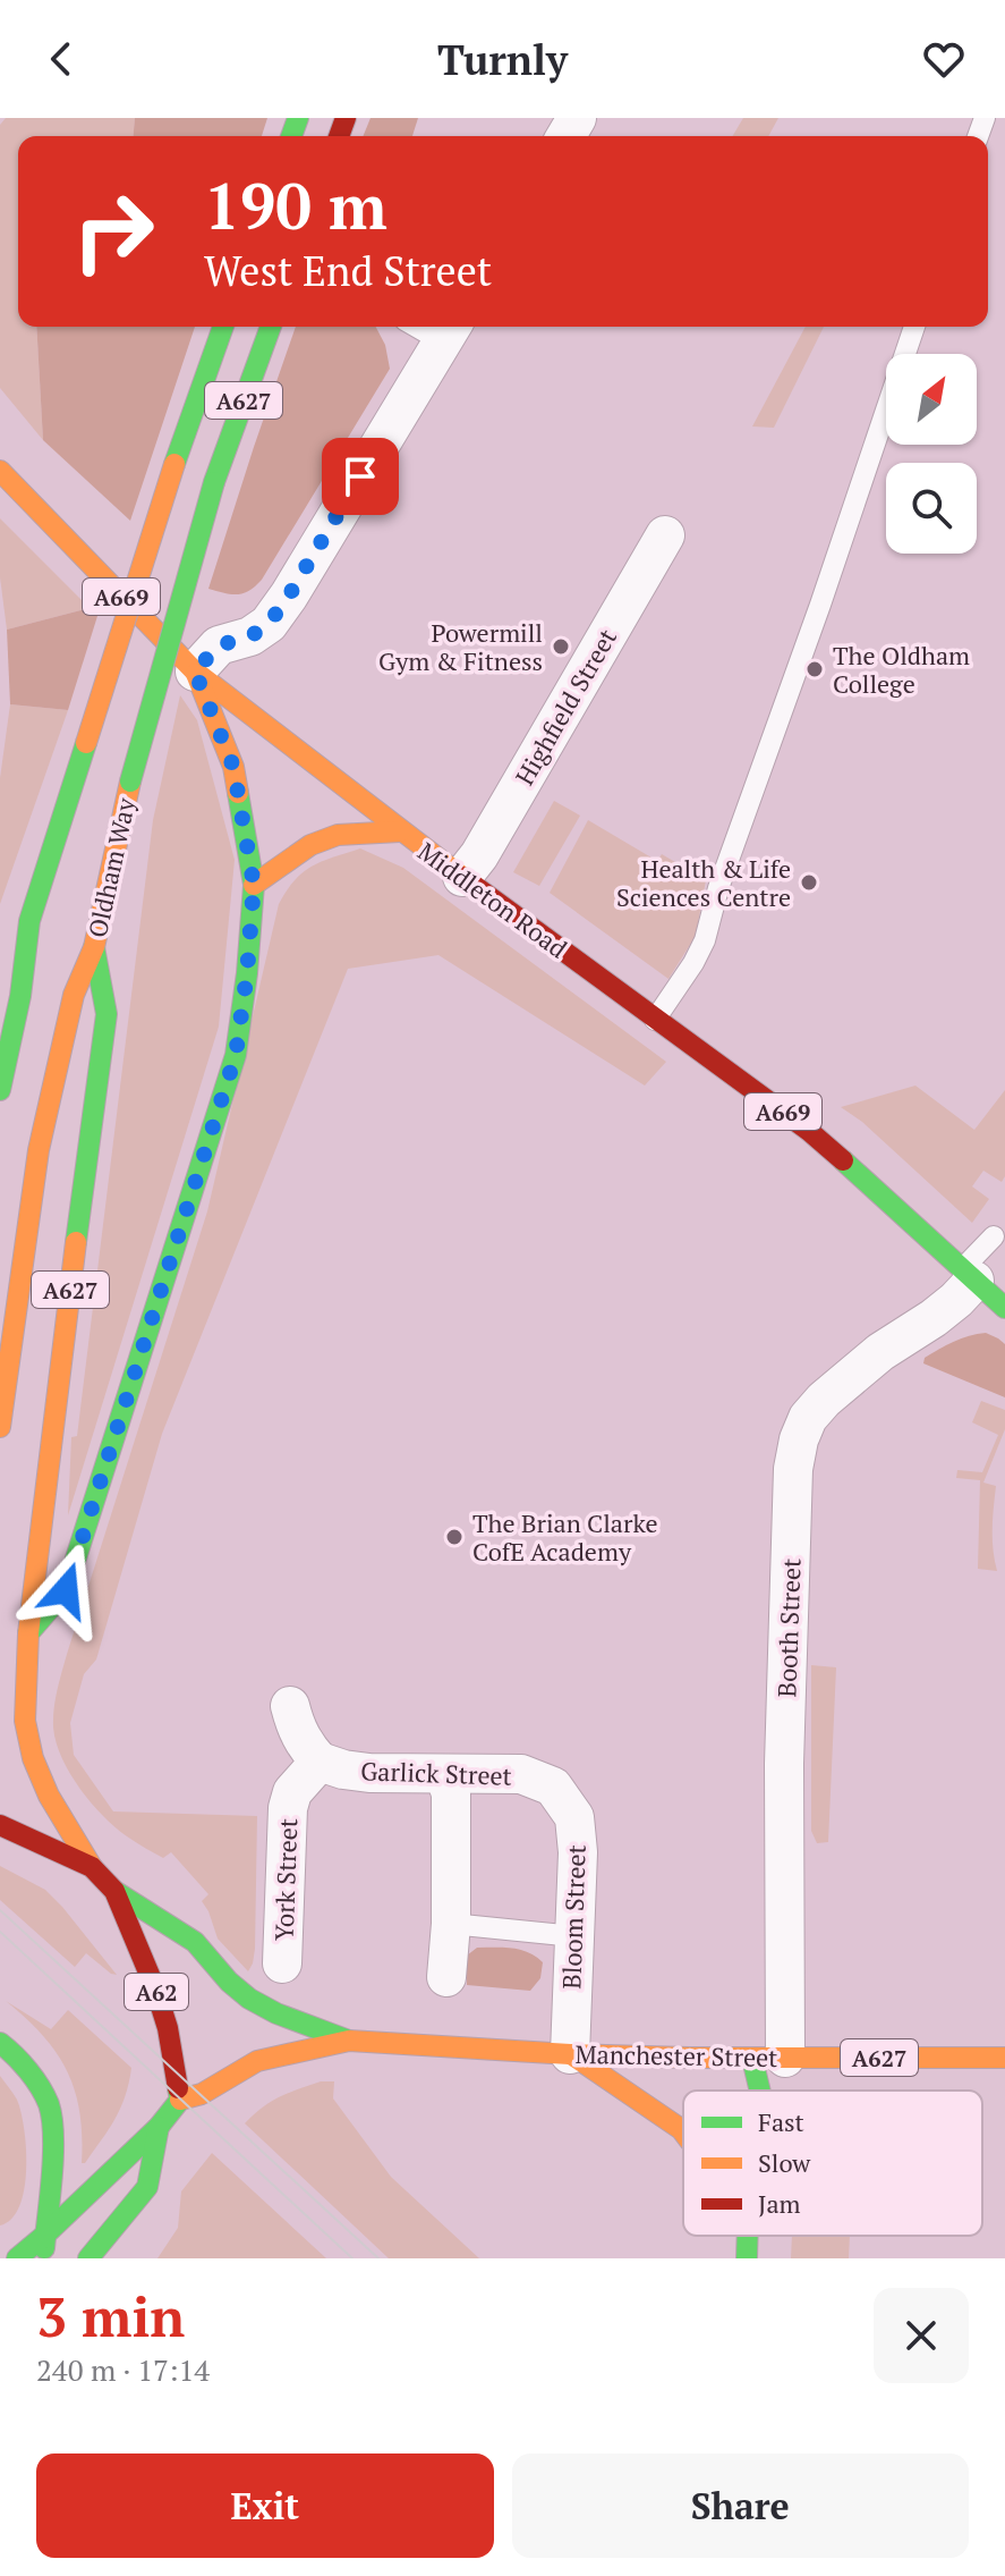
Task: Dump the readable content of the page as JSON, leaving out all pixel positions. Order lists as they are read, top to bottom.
{
  "streets": {
    "main road": [
      "A627",
      "A669",
      "Oldham Way",
      "Middleton Road",
      "A62",
      "Manchester Street"
    ],
    "street": [
      "Highfield Street",
      "Booth Street",
      "Garlick Street",
      "York Street",
      "Bloom Street"
    ]
  },
  "crossings": [
    ["A627", "A669"],
    ["A627", "Oldham Way"],
    ["A627", "Manchester Street"],
    ["A669", "Middleton Road"],
    ["Highfield Street", "Middleton Road"],
    ["Middleton Road", "Booth Street"],
    ["Booth Street", "Manchester Street"],
    ["Garlick Street", "York Street"],
    ["Garlick Street", "Bloom Street"],
    ["Bloom Street", "Manchester Street"]
  ],
  "places": [
    "Powermill Gym & Fitness",
    "The Oldham College",
    "Health & Life Sciences Centre",
    "The Brian Clarke CofE Academy"
  ],
  "legend": ["Fast", "Slow", "Jam"],
  "north": "top right",
  "page": {
    "header": "Turnly",
    "turn": ["190 m", "West End Street"],
    "heading": ["3 min", "240 m · 17:14"],
    "buttons": ["Exit", "Share"]
  }
}
